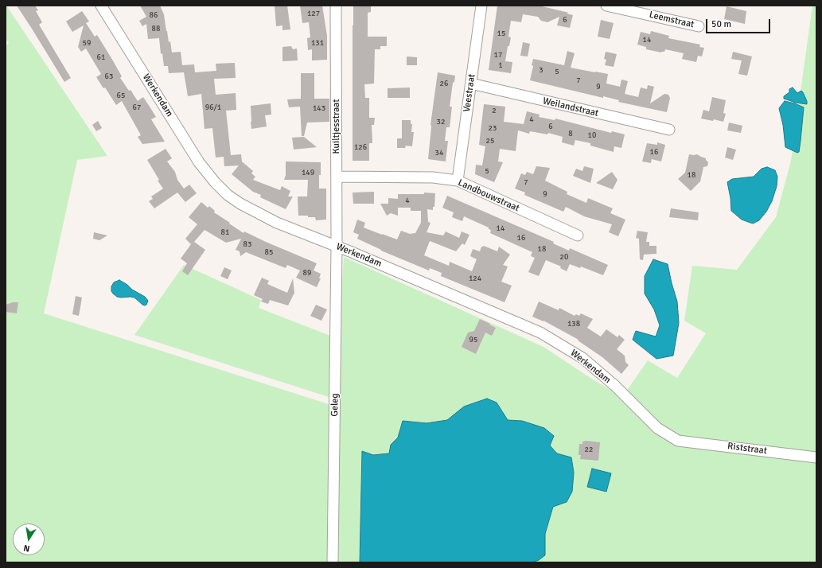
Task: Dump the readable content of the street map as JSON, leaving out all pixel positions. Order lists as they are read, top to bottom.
{
  "streets": {
    "street": [
      "Leemstraat",
      "Veestraat",
      "Werkendam",
      "Weilandstraat",
      "Kuiltjesstraat",
      "Landbouwstraat",
      "Geleg",
      "Riststraat"
    ]
  },
  "crossings": [
    ["Veestraat", "Weilandstraat"],
    ["Veestraat", "Landbouwstraat"],
    ["Werkendam", "Kuiltjesstraat"],
    ["Werkendam", "Geleg"],
    ["Werkendam", "Riststraat"],
    ["Kuiltjesstraat", "Landbouwstraat"],
    ["Kuiltjesstraat", "Geleg"]
  ],
  "house_numbers": [
    "127",
    "86",
    "6",
    "88",
    "15",
    "14",
    "59",
    "131",
    "17",
    "61",
    "1",
    "3",
    "5",
    "63",
    "7",
    "26",
    "9",
    "65",
    "67",
    "96/1",
    "143",
    "2",
    "4",
    "32",
    "6",
    "23",
    "8",
    "10",
    "25",
    "126",
    "16",
    "34",
    "5",
    "149",
    "18",
    "7",
    "9",
    "4",
    "14",
    "81",
    "16",
    "83",
    "18",
    "85",
    "20",
    "89",
    "124",
    "138",
    "95",
    "22"
  ],
  "scale_bar": "50 m",
  "north": "bottom"
}
